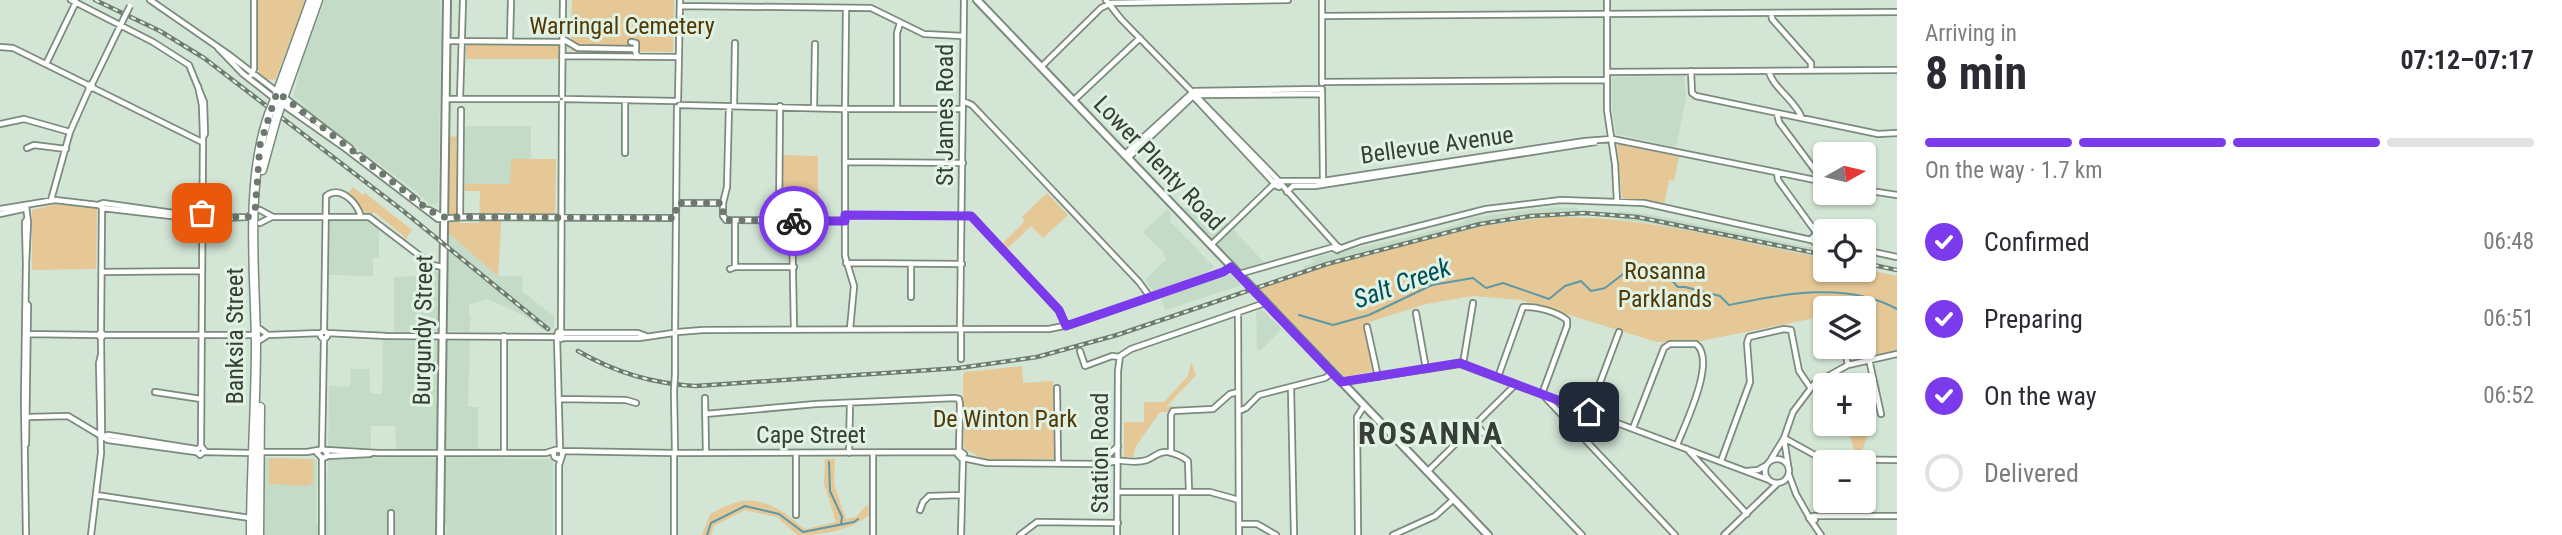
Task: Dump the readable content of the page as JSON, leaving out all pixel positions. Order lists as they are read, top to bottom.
{
  "streets": {
    "highway": ["Banksia Street"],
    "main road": ["Lower Plenty Road", "Burgundy Street"],
    "street": [
      "St James Road",
      "Bellevue Avenue",
      "Cape Street",
      "Station Road"
    ]
  },
  "crossings": [
    ["Bellevue Avenue", "Lower Plenty Road"],
    ["Burgundy Street", "Cape Street"],
    ["Banksia Street", "Cape Street"],
    ["Cape Street", "Station Road"]
  ],
  "districts": ["ROSANNA"],
  "water": ["Salt Creek"],
  "parks": ["Warringal Cemetery", "Rosanna Parklands", "De Winton Park"],
  "north": "right",
  "page": {
    "heading": ["8 min", "Arriving in", "07:12–07:17"],
    "bar": "On the way · 1.7 km",
    "map_buttons": ["+", "−"],
    "list": [
      ["Confirmed", "06:48"],
      ["Preparing", "06:51"],
      ["On the way", "06:52"],
      "Delivered"
    ]
  }
}
